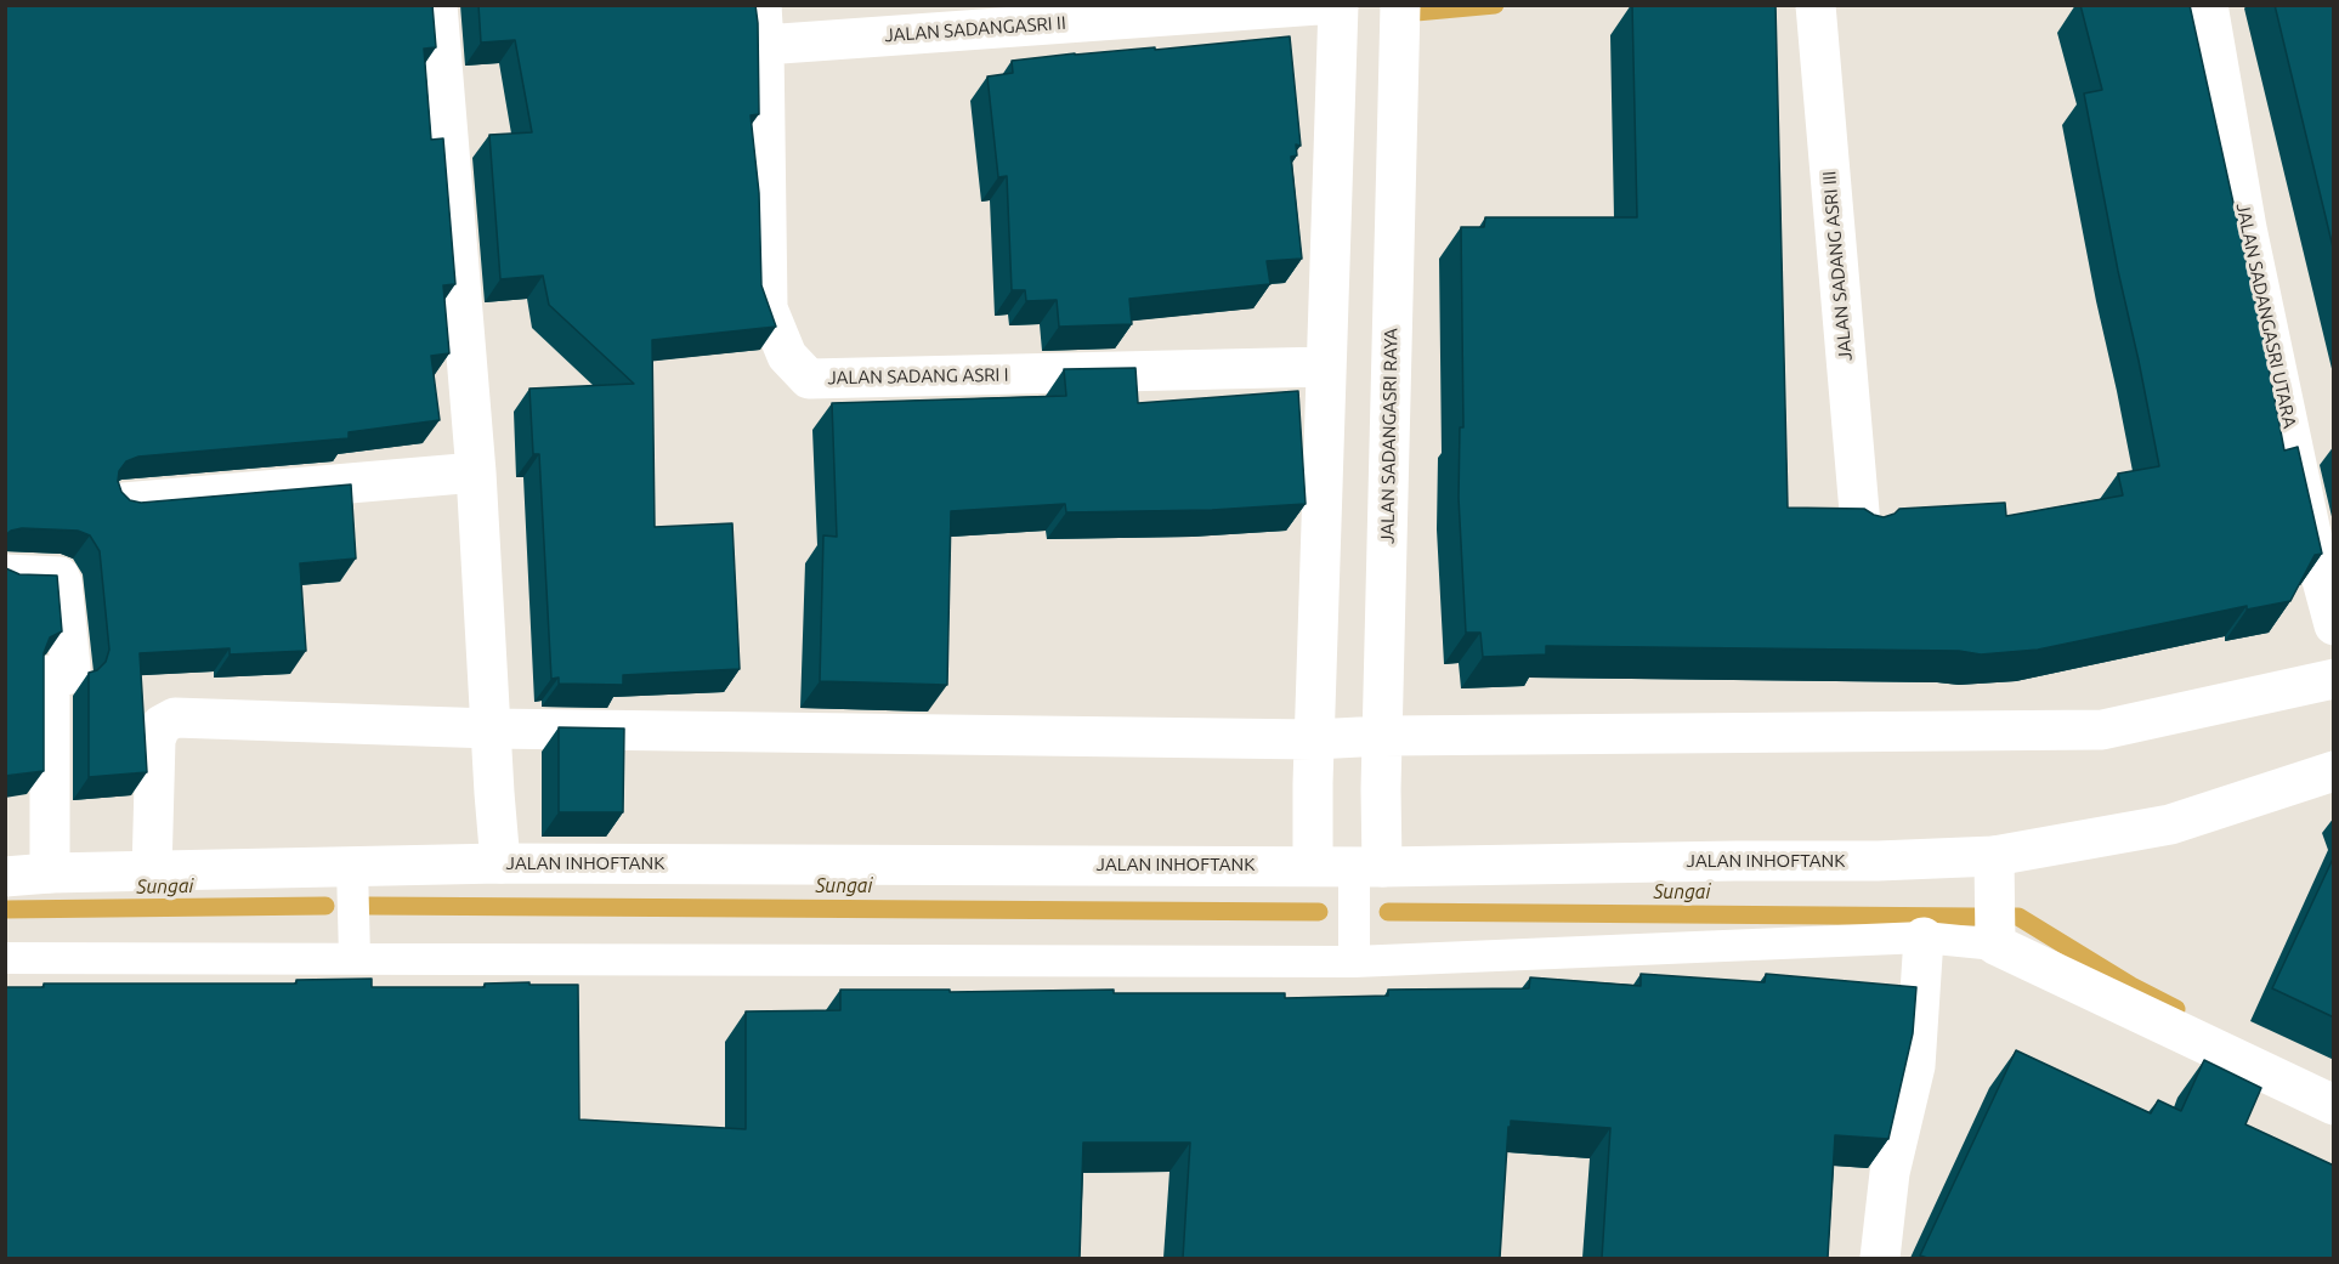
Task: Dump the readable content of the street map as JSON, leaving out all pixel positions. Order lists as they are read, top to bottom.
{
  "streets": {
    "street": [
      "JALAN SADANGASRI II",
      "JALAN SADANG ASRI III",
      "JALAN SADANGASRI UTARA",
      "JALAN SADANG ASRI I",
      "JALAN SADANGASRI RAYA",
      "JALAN INHOFTANK"
    ]
  },
  "crossings": [
    ["JALAN SADANGASRI II", "JALAN SADANG ASRI I"],
    ["JALAN SADANGASRI RAYA", "JALAN INHOFTANK"]
  ],
  "water": ["Sungai"]
}
